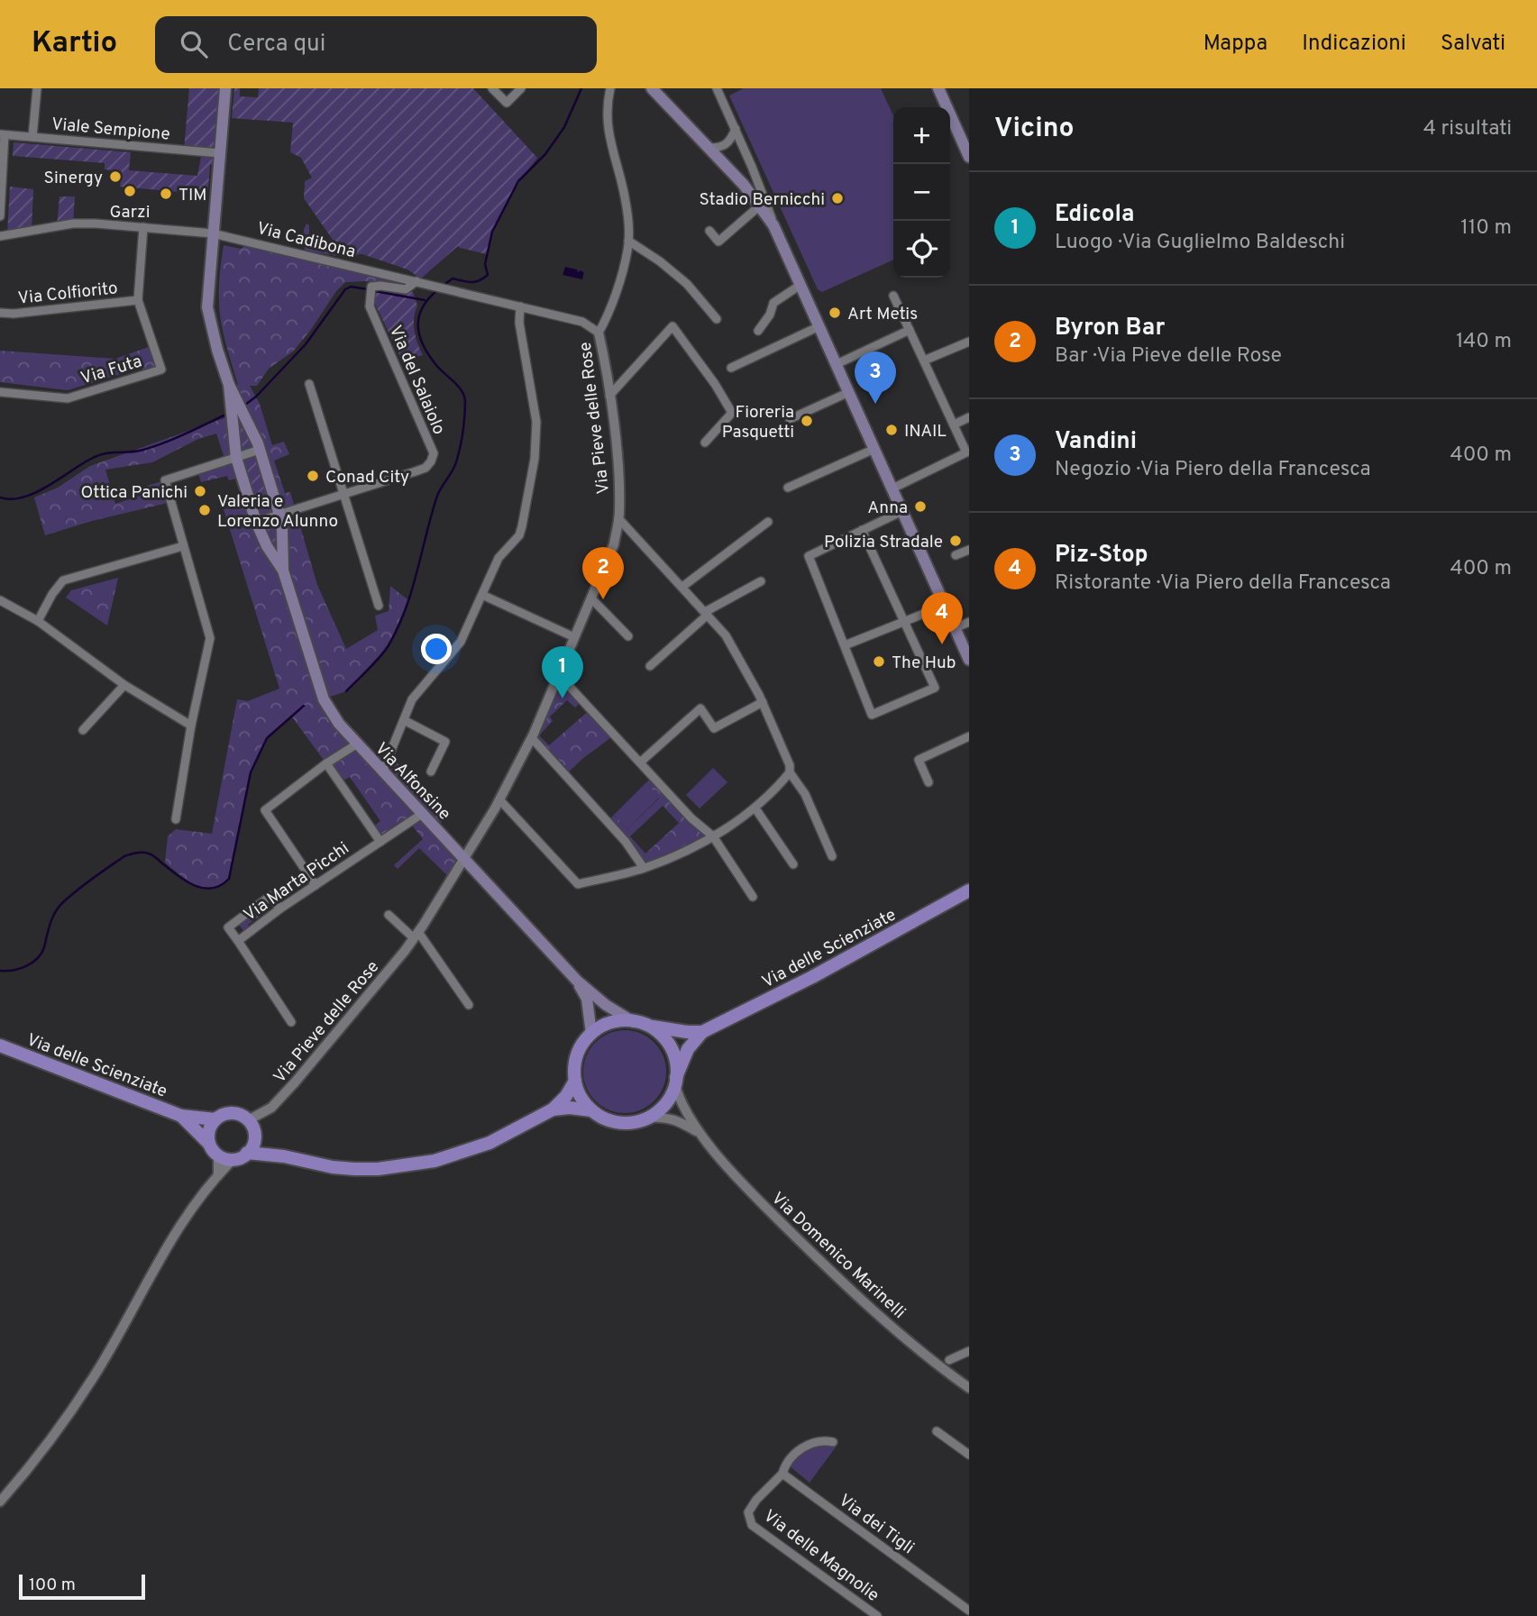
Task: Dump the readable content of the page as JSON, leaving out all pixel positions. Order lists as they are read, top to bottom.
{
  "streets": {
    "main road": ["Via Alfonsine", "Via delle Scienziate"],
    "street": [
      "Viale Sempione",
      "Via Cadibona",
      "Via Colfiorito",
      "Via Futa",
      "Via del Salaiolo",
      "Via Pieve delle Rose",
      "Via Marta Picchi",
      "Via Domenico Marinelli",
      "Via dei Tigli",
      "Via delle Magnolie"
    ]
  },
  "crossings": [
    ["Viale Sempione", "Via Alfonsine"],
    ["Via Cadibona", "Via Futa"],
    ["Via Cadibona", "Via del Salaiolo"],
    ["Via Cadibona", "Via Pieve delle Rose"],
    ["Via Cadibona", "Via Alfonsine"],
    ["Via Colfiorito", "Via Futa"],
    ["Via del Salaiolo", "Via Alfonsine"],
    ["Via Pieve delle Rose", "Via Alfonsine"],
    ["Via Pieve delle Rose", "Via delle Scienziate"],
    ["Via Alfonsine", "Via Marta Picchi"],
    ["Via Alfonsine", "Via delle Scienziate"],
    ["Via dei Tigli", "Via delle Magnolie"]
  ],
  "places": [
    "Sinergy",
    "Garzi",
    "TIM",
    "Stadio Bernicchi",
    "Art Metis",
    "Fioreria Pasquetti",
    "INAIL",
    "Conad City",
    "Ottica Panichi",
    "Anna",
    "Valeria e Lorenzo Alunno",
    "Polizia Stradale",
    "The Hub"
  ],
  "scale_bar": "100 m",
  "page": {
    "header": "Kartio",
    "search": "Cerca qui",
    "nav": ["Mappa", "Indicazioni", "Salvati"],
    "heading": ["Vicino", "4 risultati"],
    "map_buttons": ["+", "−"],
    "list": [
      {
        "mark": "1",
        "name": "Edicola",
        "note": "Luogo · Via Guglielmo Baldeschi",
        "value": "110 m"
      },
      {
        "mark": "2",
        "name": "Byron Bar",
        "note": "Bar · Via Pieve delle Rose",
        "value": "140 m"
      },
      {
        "mark": "3",
        "name": "Vandini",
        "note": "Negozio · Via Piero della Francesca",
        "value": "400 m"
      },
      {
        "mark": "4",
        "name": "Piz-Stop",
        "note": "Ristorante · Via Piero della Francesca",
        "value": "400 m"
      }
    ],
    "pins": [
      "3",
      "2",
      "4",
      "1"
    ],
    "scale": "100 m"
  }
}
